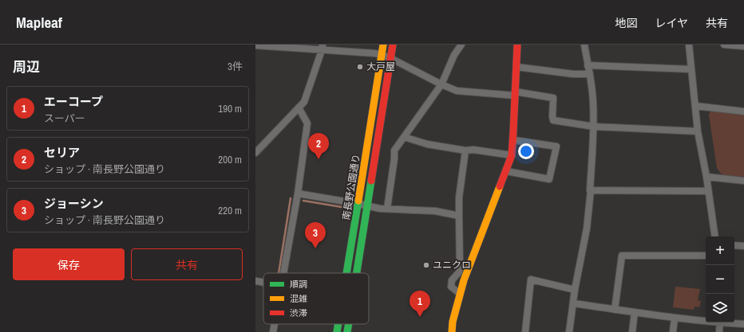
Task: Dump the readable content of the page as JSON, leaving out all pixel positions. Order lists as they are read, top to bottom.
{
  "streets": {
    "street": ["南長野公園通り"]
  },
  "places": ["大戸屋", "ユニクロ"],
  "legend": ["順調", "混雑", "渋滞"],
  "page": {
    "header": "Mapleaf",
    "nav": ["地図", "レイヤ", "共有"],
    "heading": ["周辺", "3件"],
    "list": [
      {
        "mark": "1",
        "name": "エーコープ",
        "note": "スーパー",
        "value": "190 m"
      },
      {
        "mark": "2",
        "name": "セリア",
        "note": "ショップ · 南長野公園通り",
        "value": "200 m"
      },
      {
        "mark": "3",
        "name": "ジョーシン",
        "note": "ショップ · 南長野公園通り",
        "value": "220 m"
      }
    ],
    "pins": ["2", "3", "1"],
    "map_buttons": ["+", "−"],
    "buttons": ["保存", "共有"]
  }
}
